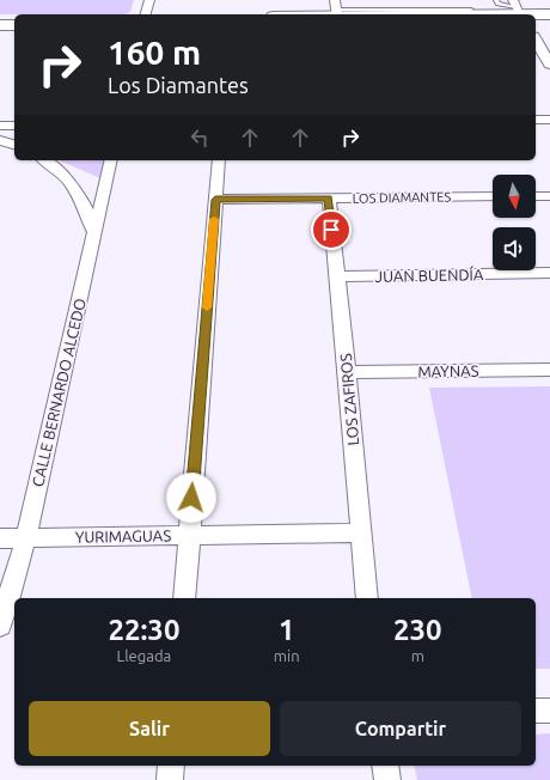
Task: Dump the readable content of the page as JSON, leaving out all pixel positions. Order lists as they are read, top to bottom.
{
  "streets": {
    "street": [
      "LOS DIAMANTES",
      "JUAN BUENDÍA",
      "MAYNAS",
      "CALLE BERNARDO ALCEDO",
      "LOS ZAFIROS",
      "YURIMAGUAS"
    ]
  },
  "crossings": [
    ["LOS DIAMANTES", "LOS ZAFIROS"],
    ["JUAN BUENDÍA", "LOS ZAFIROS"],
    ["MAYNAS", "LOS ZAFIROS"],
    ["CALLE BERNARDO ALCEDO", "YURIMAGUAS"],
    ["LOS ZAFIROS", "YURIMAGUAS"]
  ],
  "north": "bottom",
  "page": {
    "turn": ["160 m", "Los Diamantes"],
    "eta": [
      "22:30",
      "Llegada",
      "1",
      "min",
      "230",
      "m"
    ],
    "buttons": ["Salir", "Compartir"]
  }
}
